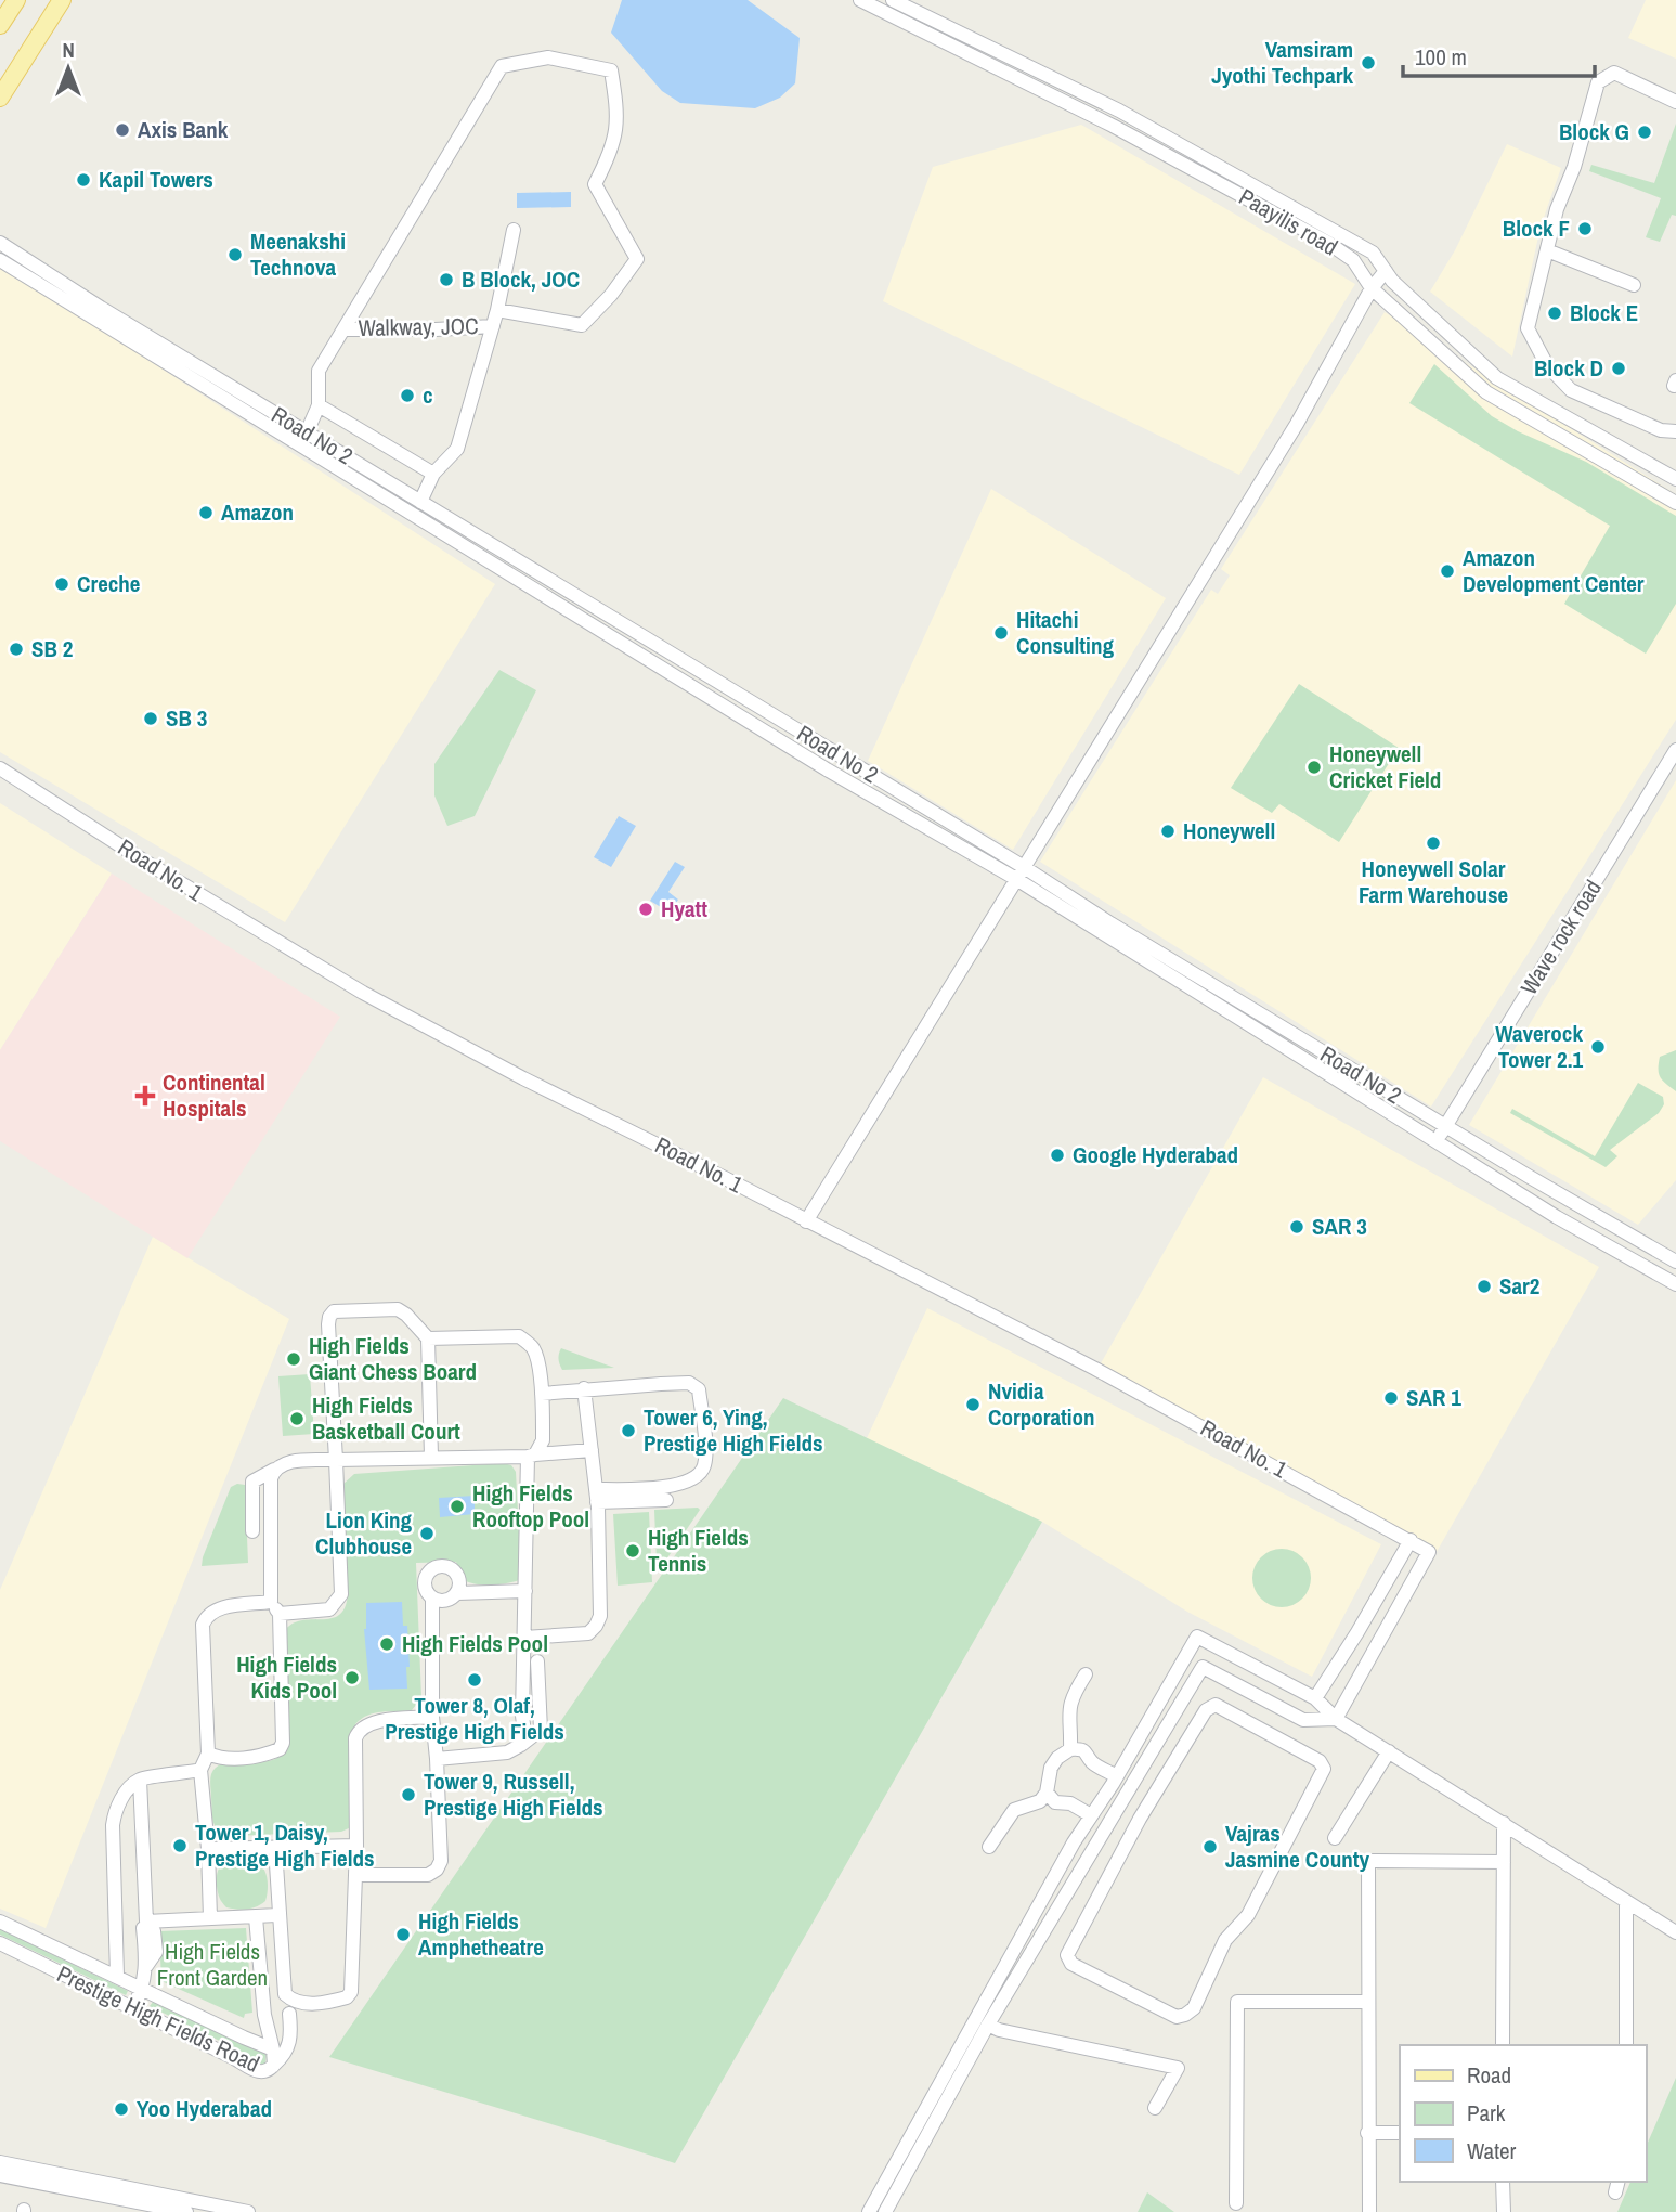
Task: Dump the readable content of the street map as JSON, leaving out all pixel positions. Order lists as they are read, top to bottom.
{
  "streets": {
    "street": [
      "Paayilis road",
      "Walkway, JOC",
      "Road No 2",
      "Road No. 1",
      "Wave rock road",
      "Prestige High Fields Road"
    ]
  },
  "crossings": [
    ["Road No 2", "Wave rock road"]
  ],
  "parks": ["High Fields Front Garden"],
  "places": {
    "other": [
      "Vamsiram Jyothi Techpark",
      "Axis Bank",
      "Block G",
      "Kapil Towers",
      "Block F",
      "Meenakshi Technova",
      "B Block, JOC",
      "Block E",
      "Block D",
      "c",
      "Amazon",
      "Amazon Development Center",
      "Creche",
      "Hitachi Consulting",
      "SB 2",
      "SB 3",
      "Honeywell Cricket Field",
      "Honeywell",
      "Honeywell Solar Farm Warehouse",
      "Hyatt",
      "Waverock Tower 2.1",
      "Google Hyderabad",
      "SAR 3",
      "Sar2",
      "High Fields Giant Chess Board",
      "SAR 1",
      "Nvidia Corporation",
      "High Fields Basketball Court",
      "Tower 6, Ying, Prestige High Fields",
      "High Fields Rooftop Pool",
      "Lion King Clubhouse",
      "High Fields Tennis",
      "High Fields Pool",
      "High Fields Kids Pool",
      "Tower 8, Olaf, Prestige High Fields",
      "Tower 9, Russell, Prestige High Fields",
      "Tower 1, Daisy, Prestige High Fields",
      "Vajras Jasmine County",
      "High Fields Amphetheatre",
      "Yoo Hyderabad"
    ],
    "health": ["Continental Hospitals"]
  },
  "legend": ["Road", "Park", "Water"],
  "scale_bar": "100 m",
  "north": "top"
}
